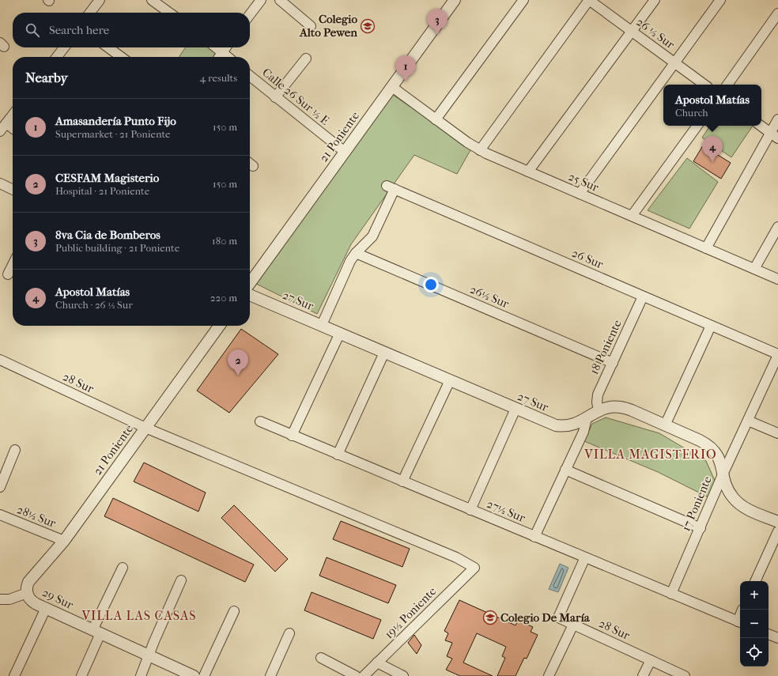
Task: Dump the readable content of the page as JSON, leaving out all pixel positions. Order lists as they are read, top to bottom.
{
  "streets": {
    "street": [
      "26 ½ Sur",
      "Calle 26 Sur ½ E",
      "21 Poniente",
      "25 Sur",
      "26 Sur",
      "26½ Sur",
      "27 Sur",
      "18 Poniente",
      "28 Sur",
      "17 Poniente",
      "27½ Sur",
      "28½ Sur",
      "29 Sur",
      "19½ Poniente"
    ]
  },
  "crossings": [
    ["Calle 26 Sur ½ E", "21 Poniente"],
    ["21 Poniente", "25 Sur"],
    ["21 Poniente", "28 Sur"],
    ["21 Poniente", "28½ Sur"],
    ["21 Poniente", "29 Sur"],
    ["26 Sur", "26½ Sur"],
    ["26 Sur", "18 Poniente"],
    ["26 Sur", "17 Poniente"],
    ["26½ Sur", "18 Poniente"],
    ["27 Sur", "18 Poniente"],
    ["27 Sur", "17 Poniente"],
    ["28 Sur", "27½ Sur"],
    ["28 Sur", "19½ Poniente"],
    ["17 Poniente", "27½ Sur"]
  ],
  "districts": ["VILLA MAGISTERIO", "VILLA LAS CASAS"],
  "places": {
    "school or university": ["Colegio Alto Pewen", "Colegio De María"]
  },
  "page": {
    "pins": [
      "3",
      "1",
      "4",
      "2"
    ],
    "search": "Search here",
    "heading": ["Nearby", "4 results"],
    "popup": ["Apostol Matías", "Church"],
    "list": [
      {
        "mark": "1",
        "name": "Amasandería Punto Fijo",
        "note": "Supermarket · 21 Poniente",
        "value": "150 m"
      },
      {
        "mark": "2",
        "name": "CESFAM Magisterio",
        "note": "Hospital · 21 Poniente",
        "value": "150 m"
      },
      {
        "mark": "3",
        "name": "8va Cia de Bomberos",
        "note": "Public building · 21 Poniente",
        "value": "180 m"
      },
      {
        "mark": "4",
        "name": "Apostol Matías",
        "note": "Church · 26 ½ Sur",
        "value": "220 m"
      }
    ],
    "map_buttons": ["+", "−"]
  }
}
